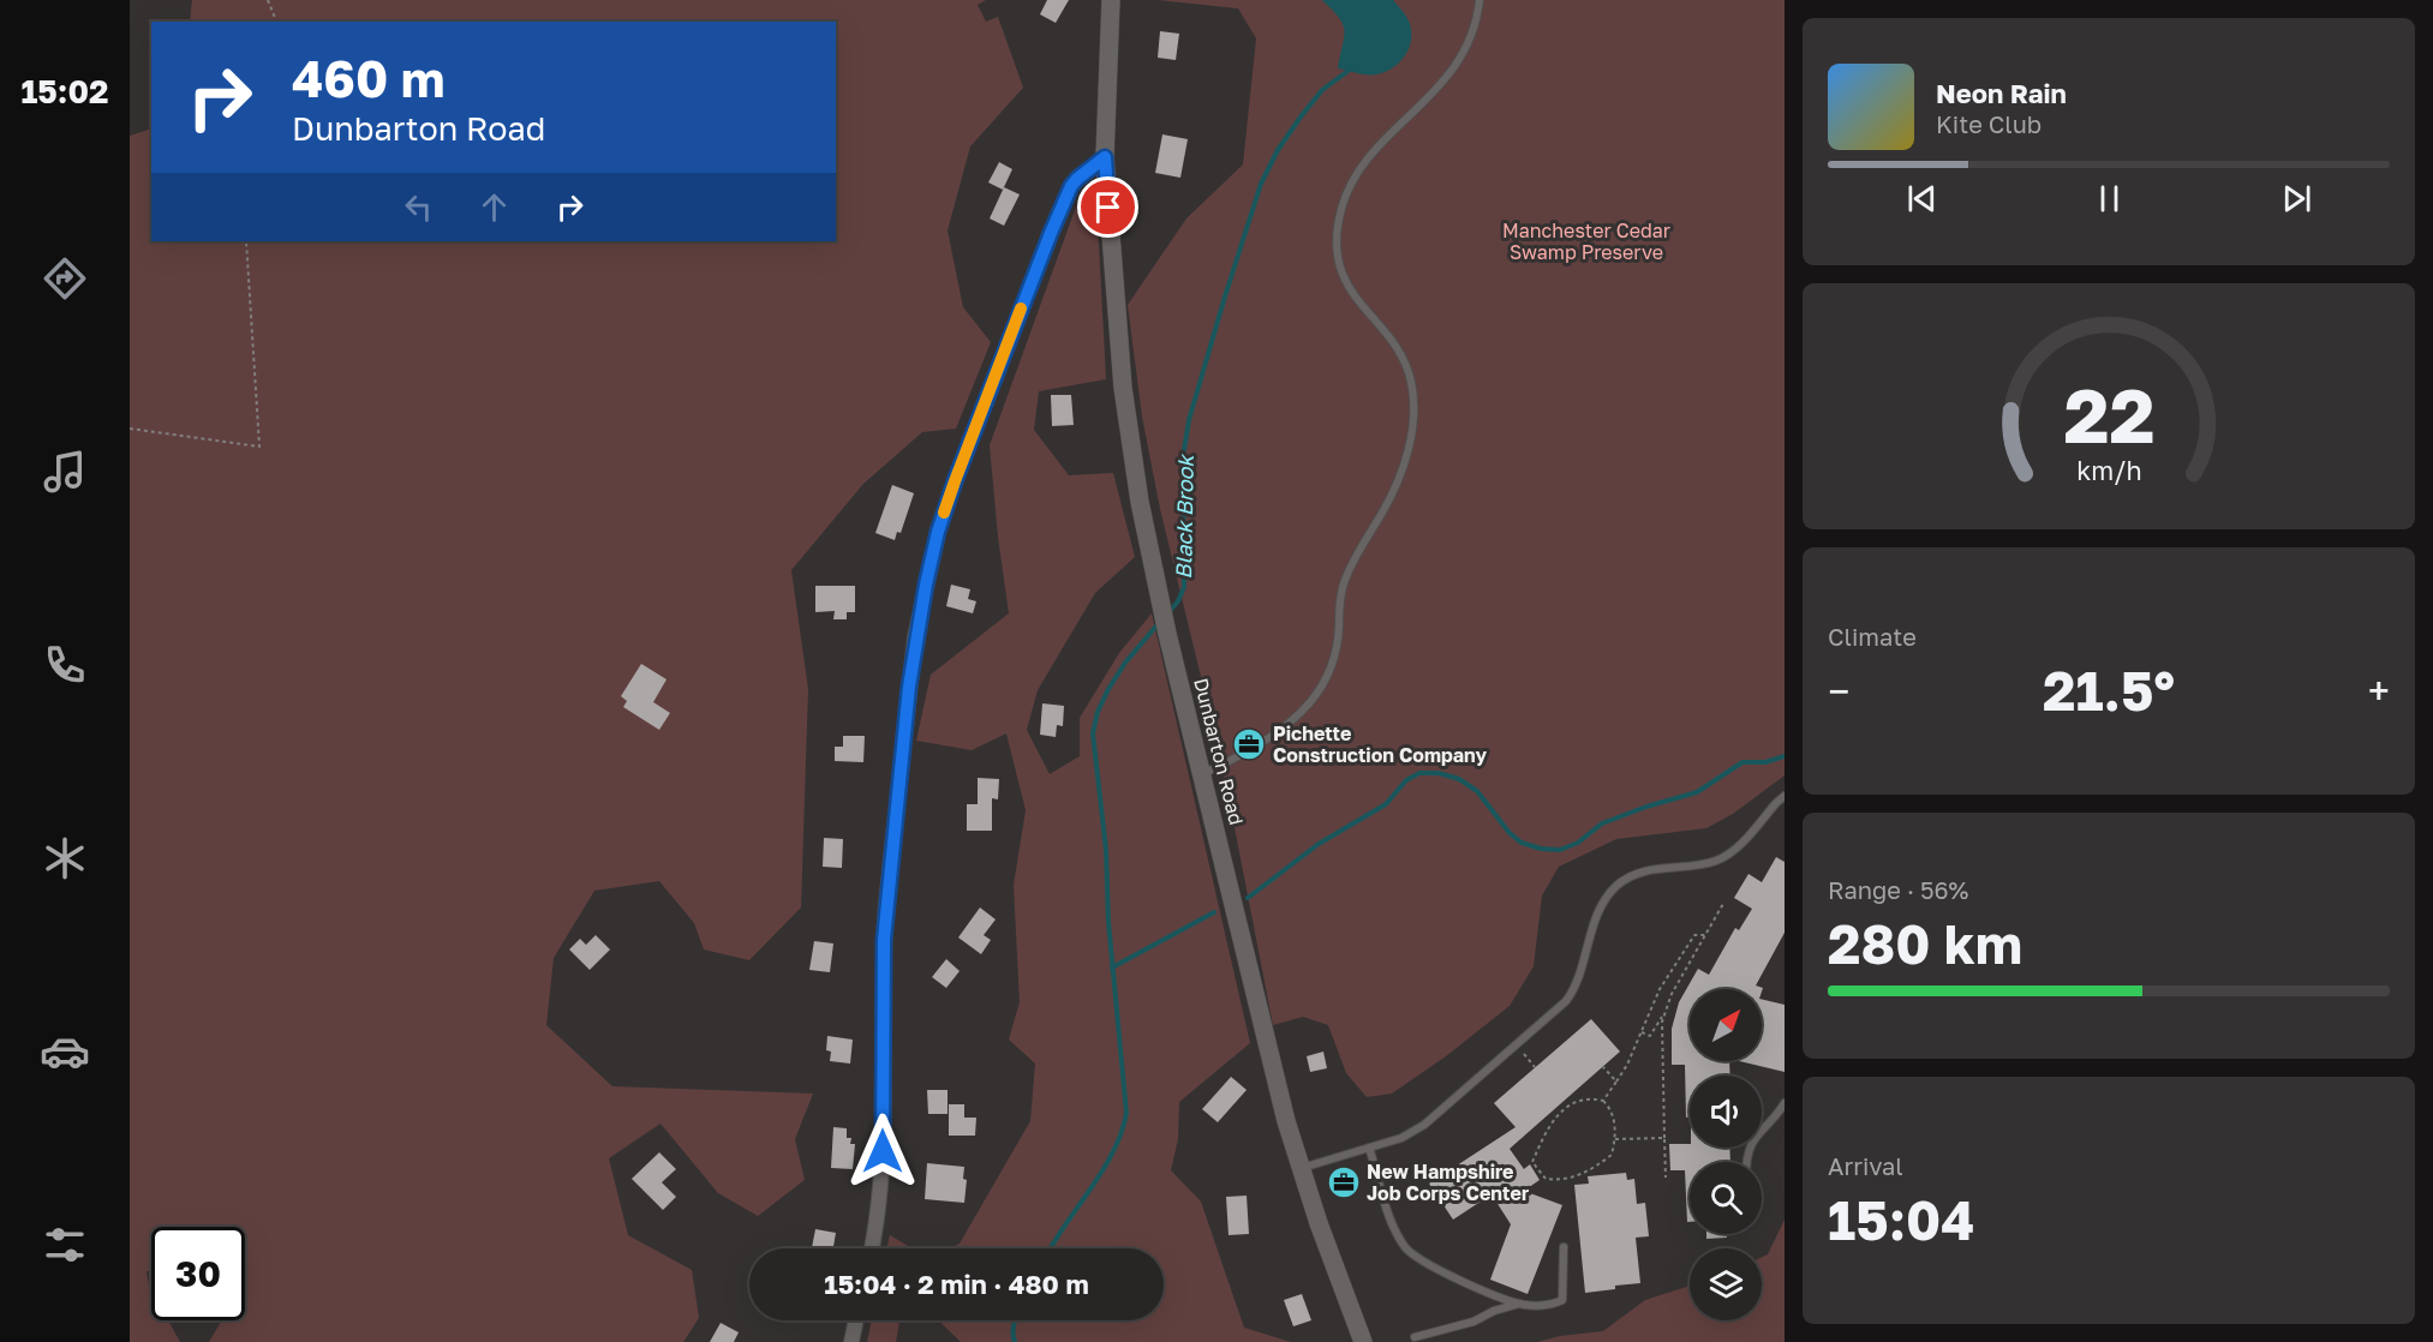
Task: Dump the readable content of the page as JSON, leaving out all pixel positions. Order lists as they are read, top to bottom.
{
  "streets": {
    "street": ["Dunbarton Road"]
  },
  "water": ["Black Brook"],
  "parks": ["Manchester Cedar Swamp Preserve"],
  "places": {
    "office": ["Pichette Construction Company", "New Hampshire Job Corps Center"]
  },
  "north": "top right",
  "page": {
    "tabs": "15:02",
    "turn": ["460 m", "Dunbarton Road"],
    "song": ["Neon Rain", "Kite Club"],
    "tile": [
      "Climate",
      ["Range · 56%", "280 km"],
      ["Arrival", "15:04"]
    ],
    "heat": ["−", "21.5°", "+"],
    "limit": "30",
    "trip": "15:04 · 2 min · 480 m",
    "gauge": ["22", "km/h"]
  }
}
